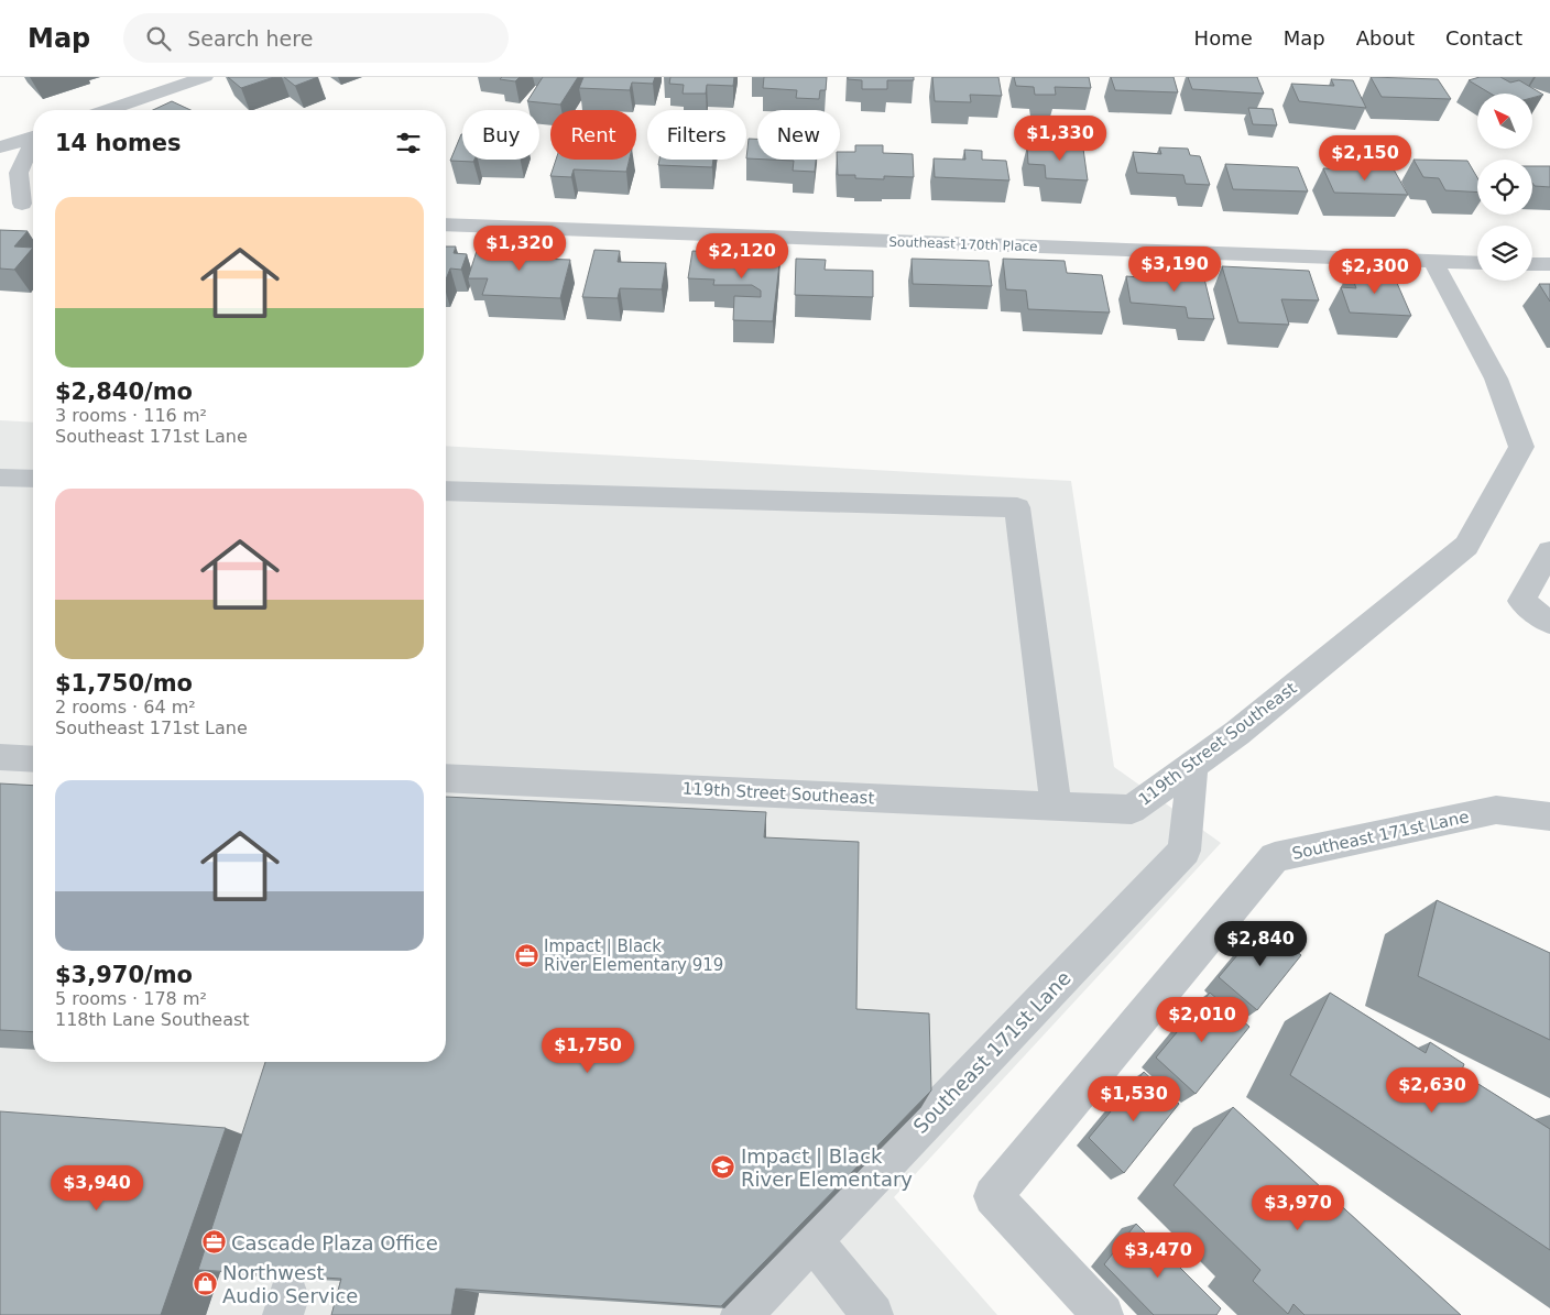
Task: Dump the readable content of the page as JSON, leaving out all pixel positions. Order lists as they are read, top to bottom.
{
  "streets": {
    "street": ["Southeast 170th Place", "119th Street Southeast", "Southeast 171st Lane"]
  },
  "crossings": [
    ["Southeast 170th Place", "119th Street Southeast"],
    ["119th Street Southeast", "Southeast 171st Lane"]
  ],
  "places": {
    "office": ["Impact | Black River Elementary 919", "Cascade Plaza Office"],
    "school or university": ["Impact | Black River Elementary"],
    "shop": ["Northwest Audio Service"]
  },
  "north": "top left",
  "page": {
    "header": "Map",
    "search": "Search here",
    "nav": [
      "Home",
      "Map",
      "About",
      "Contact"
    ],
    "chip": [
      "Buy",
      "Rent",
      "Filters",
      "New"
    ],
    "heading": "14 homes",
    "price": [
      "$1,330",
      "$2,150",
      "$1,320",
      "$2,120",
      "$3,190",
      "$2,300",
      "$2,840",
      "$2,010",
      "$1,750",
      "$2,630",
      "$1,530",
      "$3,940",
      "$3,970",
      "$3,470"
    ],
    "list": [
      {
        "name": "$2,840/mo",
        "note": "3 rooms · 116 m² · Southeast 171st Lane"
      },
      {
        "name": "$1,750/mo",
        "note": "2 rooms · 64 m² · Southeast 171st Lane"
      },
      {
        "name": "$3,970/mo",
        "note": "5 rooms · 178 m² · 118th Lane Southeast"
      }
    ]
  }
}
